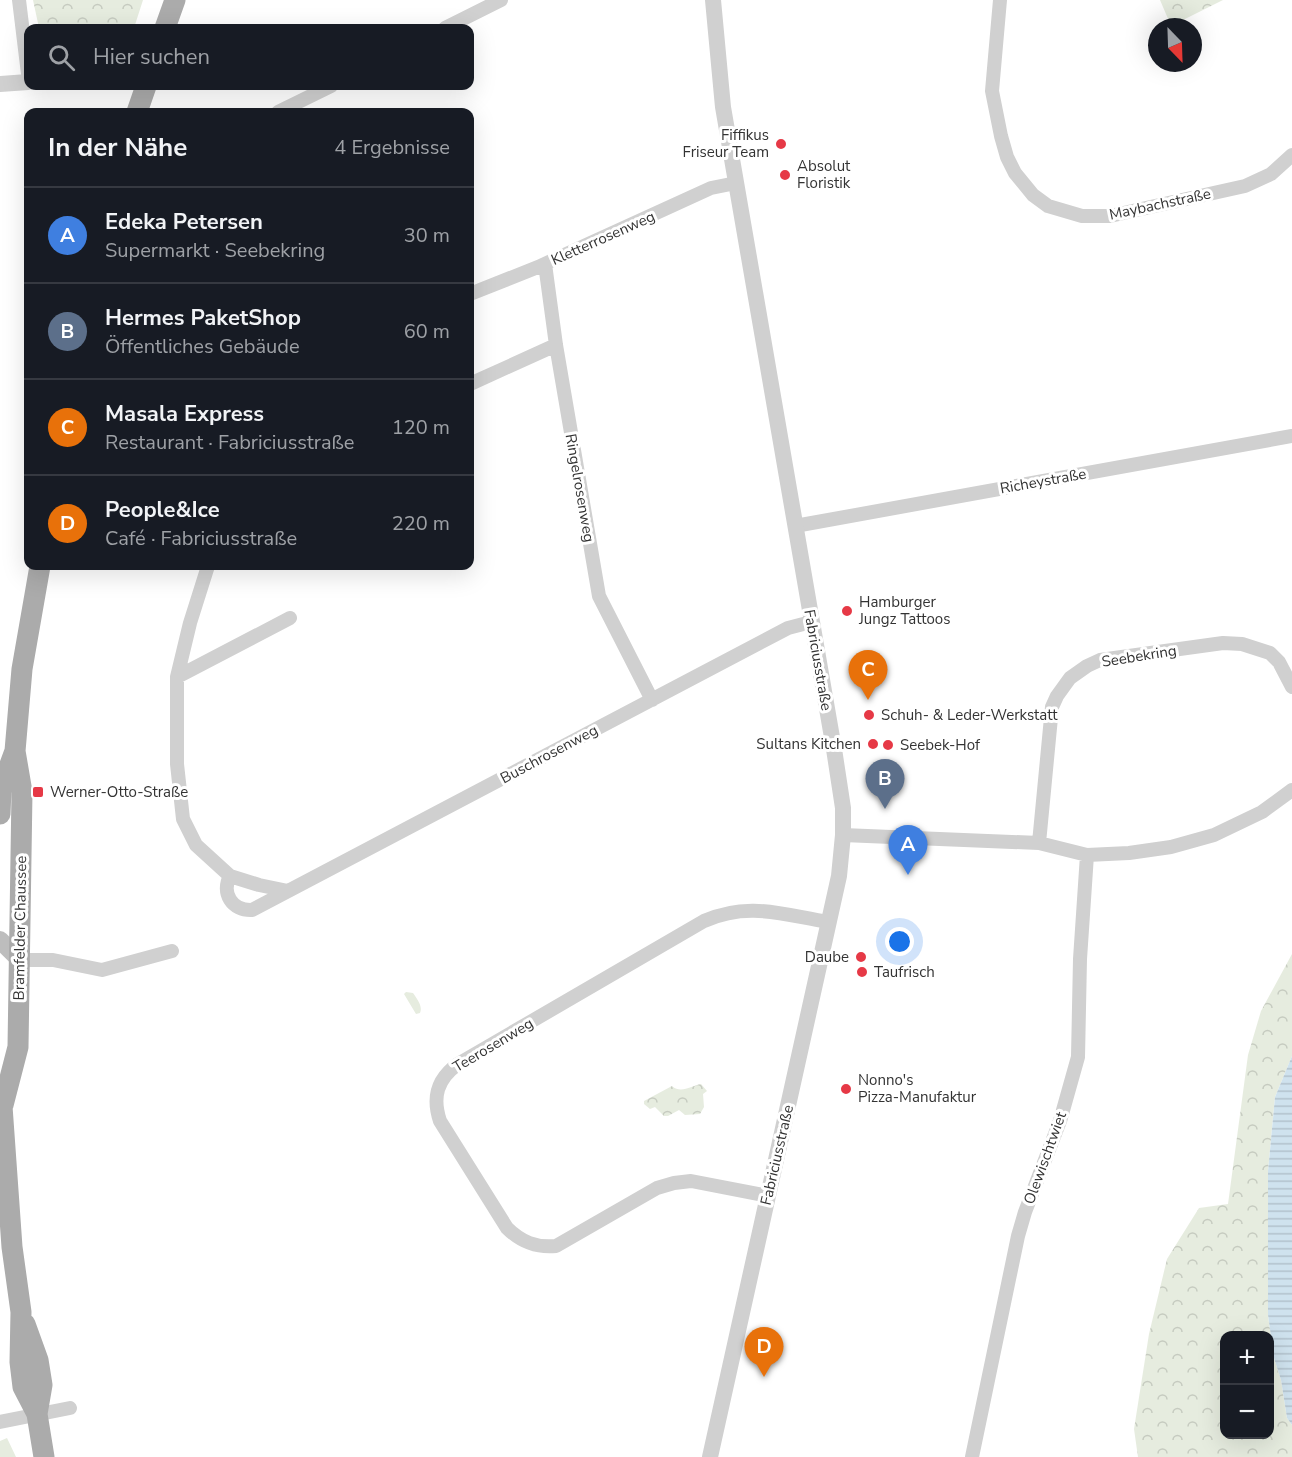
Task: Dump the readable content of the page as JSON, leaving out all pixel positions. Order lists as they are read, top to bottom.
{
  "streets": {
    "main road": ["Bramfelder Chaussee"],
    "street": [
      "Maybachstraße",
      "Kletterrosenweg",
      "Richeystraße",
      "Ringelrosenweg",
      "Seebekring",
      "Fabriciusstraße",
      "Buschrosenweg",
      "Teerosenweg",
      "Olewischtwiet"
    ]
  },
  "crossings": [
    ["Kletterrosenweg", "Ringelrosenweg"],
    ["Kletterrosenweg", "Fabriciusstraße"],
    ["Richeystraße", "Fabriciusstraße"],
    ["Ringelrosenweg", "Buschrosenweg"],
    ["Fabriciusstraße", "Buschrosenweg"],
    ["Fabriciusstraße", "Teerosenweg"]
  ],
  "places": {
    "other": [
      "Fiffikus Friseur Team",
      "Absolut Floristik",
      "Hamburger Jungz Tattoos",
      "Schuh- & Leder-Werkstatt",
      "Sultans Kitchen",
      "Seebek-Hof",
      "Daube",
      "Taufrisch",
      "Nonno's Pizza-Manufaktur"
    ],
    "transit": ["Werner-Otto-Straße"]
  },
  "north": "bottom right",
  "page": {
    "search": "Hier suchen",
    "heading": ["In der Nähe", "4 Ergebnisse"],
    "list": [
      {
        "mark": "A",
        "name": "Edeka Petersen",
        "note": "Supermarkt · Seebekring",
        "value": "30 m"
      },
      {
        "mark": "B",
        "name": "Hermes PaketShop",
        "note": "Öffentliches Gebäude",
        "value": "60 m"
      },
      {
        "mark": "C",
        "name": "Masala Express",
        "note": "Restaurant · Fabriciusstraße",
        "value": "120 m"
      },
      {
        "mark": "D",
        "name": "People&Ice",
        "note": "Café · Fabriciusstraße",
        "value": "220 m"
      }
    ],
    "pins": [
      "C",
      "B",
      "A",
      "D"
    ],
    "map_buttons": ["+", "−"]
  }
}
